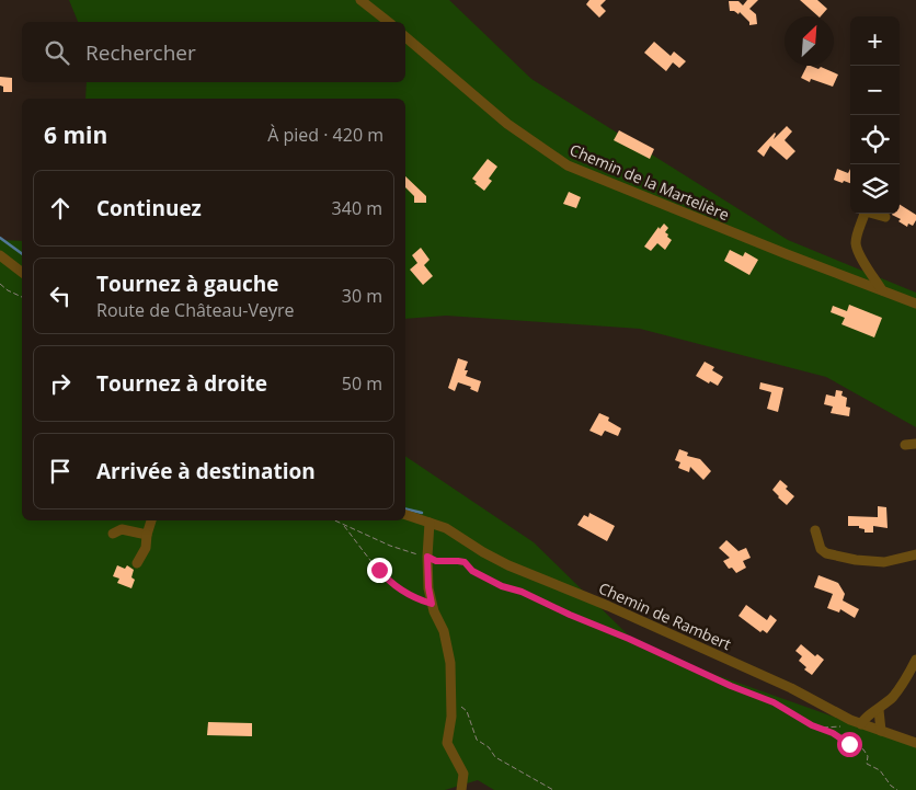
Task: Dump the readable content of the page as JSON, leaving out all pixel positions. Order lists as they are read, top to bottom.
{
  "streets": {
    "street": ["Chemin de la Martelière", "Chemin de Rambert"]
  },
  "north": "top right",
  "page": {
    "map_buttons": ["+", "−"],
    "search": "Rechercher",
    "heading": ["6 min", "À pied · 420 m"],
    "list": [
      ["Continuez", "340 m"],
      ["Tournez à gauche", "Route de Château-Veyre", "30 m"],
      ["Tournez à droite", "50 m"],
      "Arrivée à destination"
    ]
  }
}
